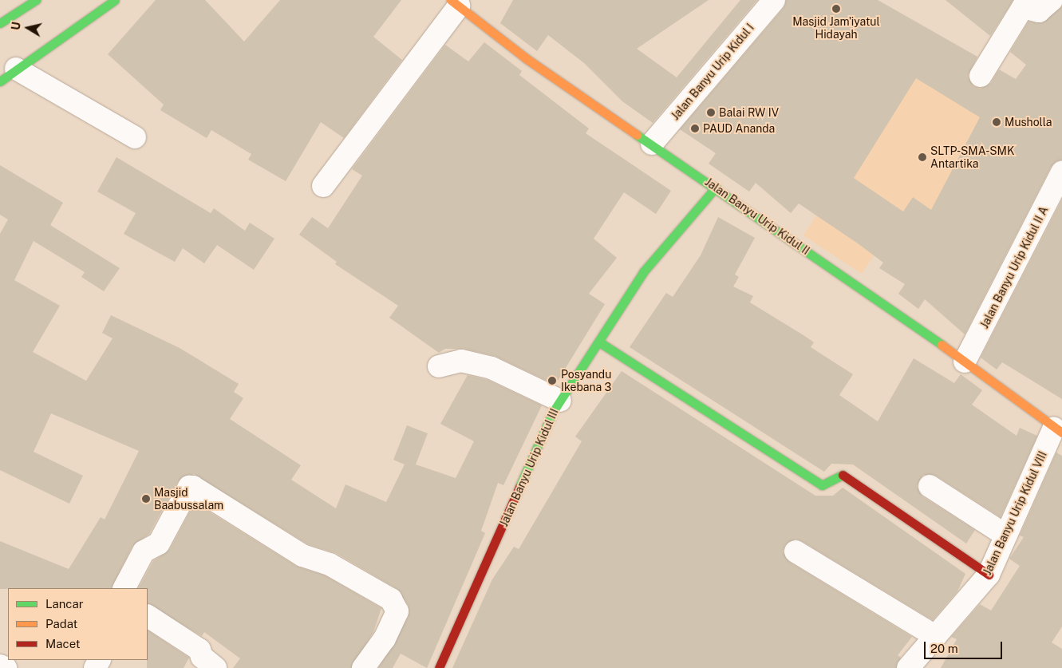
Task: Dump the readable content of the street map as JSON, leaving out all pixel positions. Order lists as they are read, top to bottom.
{
  "streets": {
    "street": [
      "Jalan Banyu Urip Kidul I",
      "Jalan Banyu Urip Kidul II",
      "Jalan Banyu Urip Kidul II A",
      "Jalan Banyu Urip Kidul III",
      "Jalan Banyu Urip Kidul VIII"
    ]
  },
  "crossings": [
    ["Jalan Banyu Urip Kidul I", "Jalan Banyu Urip Kidul II"],
    ["Jalan Banyu Urip Kidul II", "Jalan Banyu Urip Kidul II A"],
    ["Jalan Banyu Urip Kidul II", "Jalan Banyu Urip Kidul III"],
    ["Jalan Banyu Urip Kidul II", "Jalan Banyu Urip Kidul VIII"]
  ],
  "places": [
    "Masjid Jam'iyatul Hidayah",
    "Balai RW IV",
    "Musholla",
    "PAUD Ananda",
    "SLTP-SMA-SMK Antartika",
    "Posyandu Ikebana 3",
    "Masjid Baabussalam"
  ],
  "legend": ["Lancar", "Padat", "Macet"],
  "scale_bar": "20 m",
  "north": "left"
}
